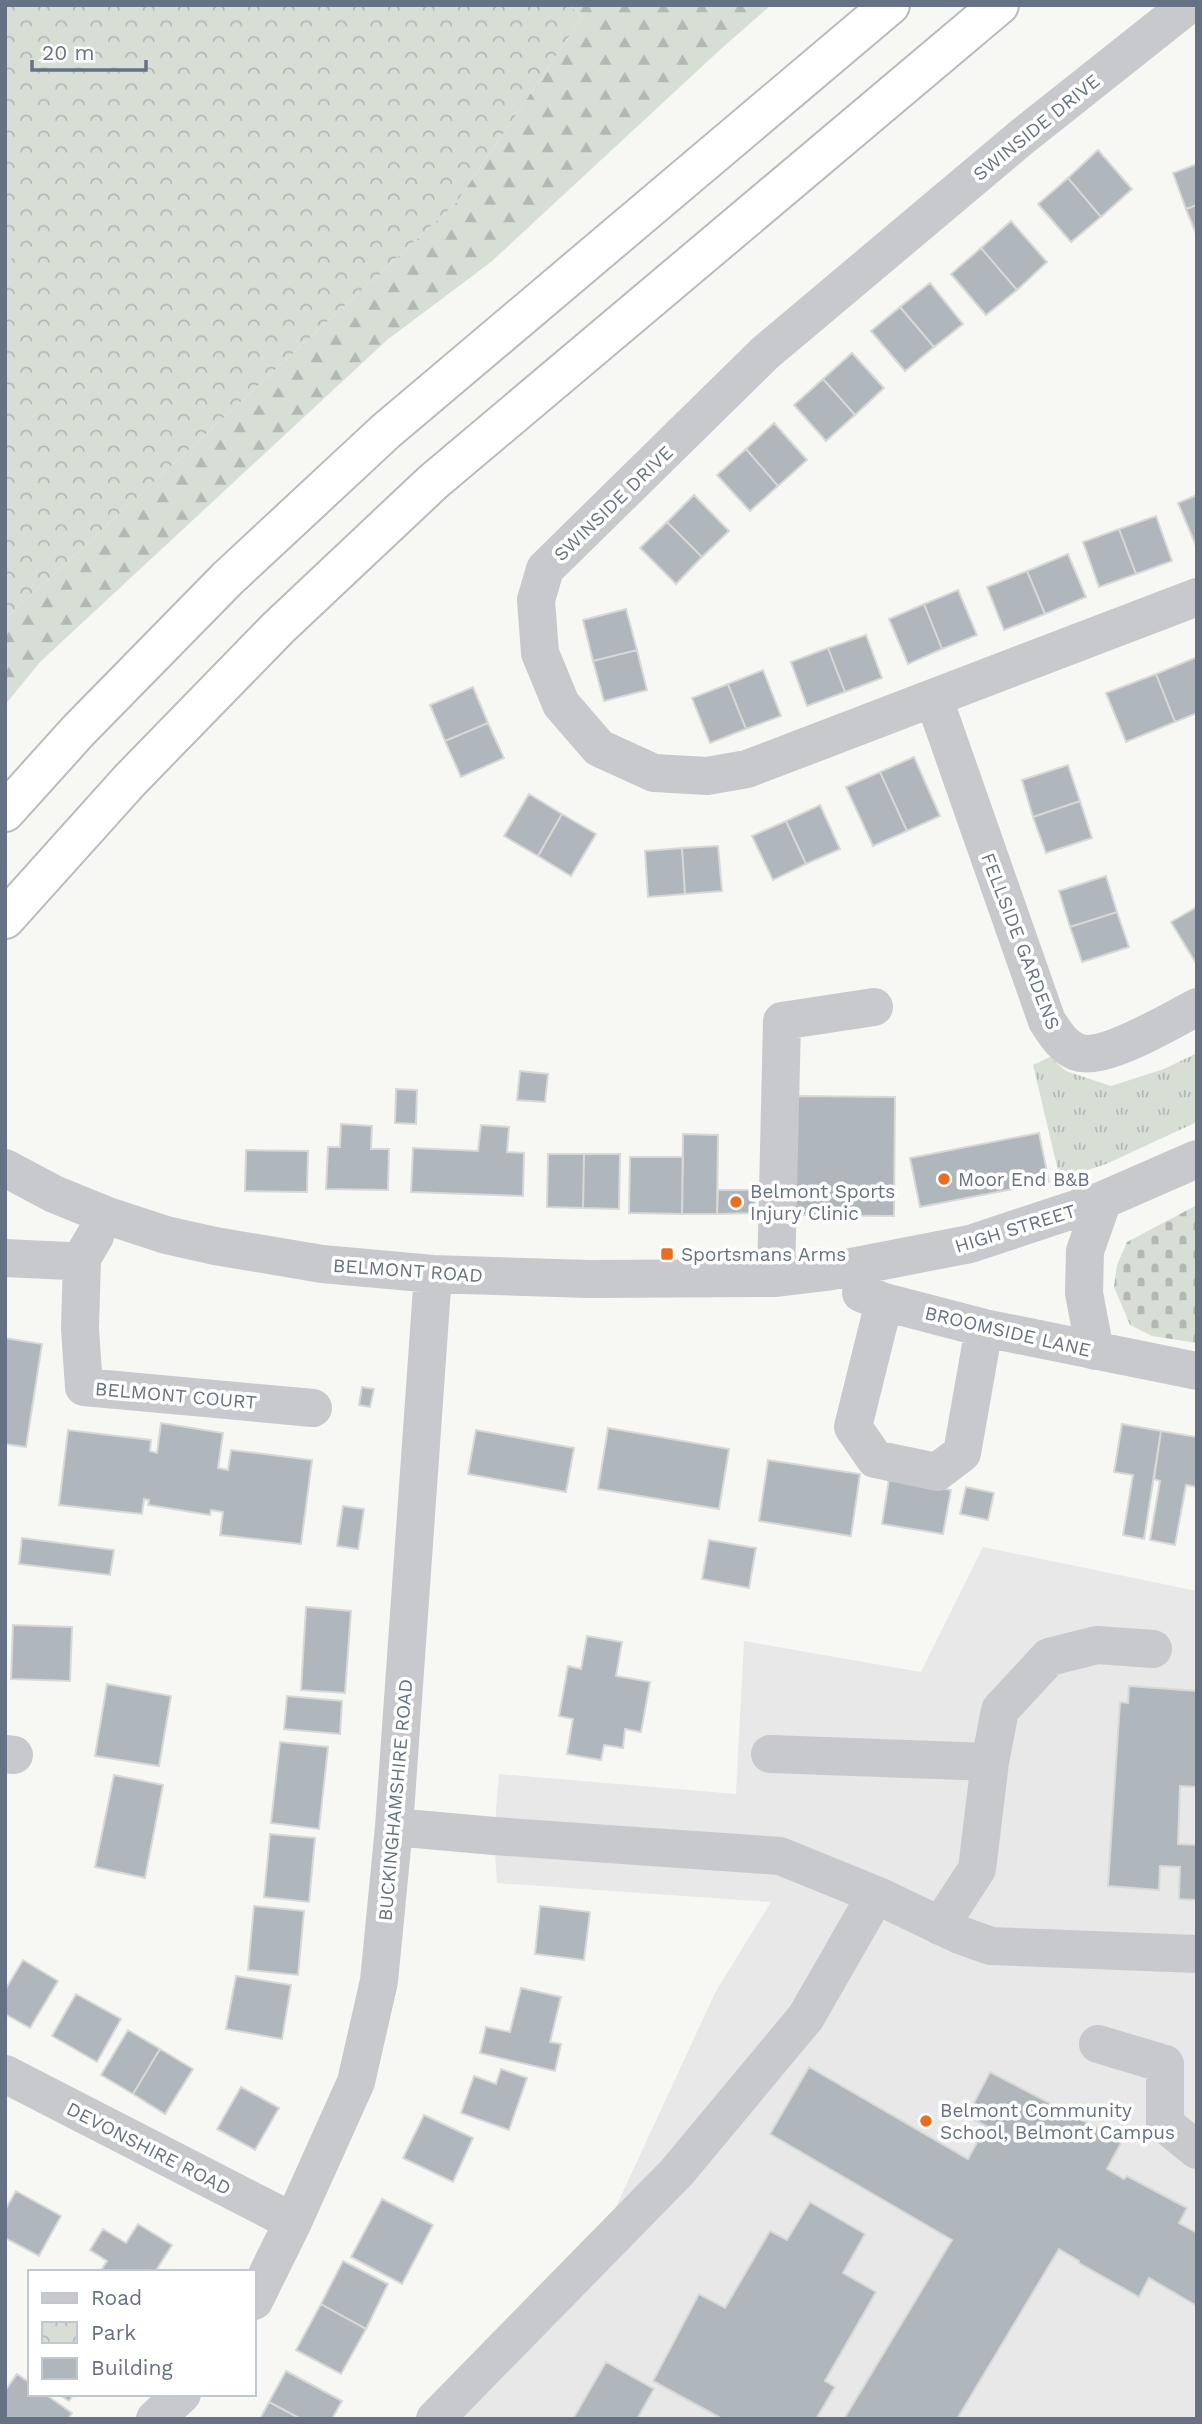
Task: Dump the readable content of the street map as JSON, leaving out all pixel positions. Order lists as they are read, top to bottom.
{
  "streets": {
    "street": [
      "SWINSIDE DRIVE",
      "FELLSIDE GARDENS",
      "HIGH STREET",
      "BELMONT ROAD",
      "BROOMSIDE LANE",
      "BELMONT COURT",
      "BUCKINGHAMSHIRE ROAD",
      "DEVONSHIRE ROAD"
    ]
  },
  "crossings": [
    ["SWINSIDE DRIVE", "FELLSIDE GARDENS"],
    ["HIGH STREET", "BELMONT ROAD"],
    ["HIGH STREET", "BROOMSIDE LANE"],
    ["BELMONT ROAD", "BROOMSIDE LANE"],
    ["BELMONT ROAD", "BUCKINGHAMSHIRE ROAD"],
    ["BUCKINGHAMSHIRE ROAD", "DEVONSHIRE ROAD"]
  ],
  "places": {
    "other": ["Moor End B&B", "Belmont Sports Injury Clinic", "Belmont Community School, Belmont Campus"],
    "transit": ["Sportsmans Arms"]
  },
  "legend": ["Road", "Park", "Building"],
  "scale_bar": "20 m"
}
